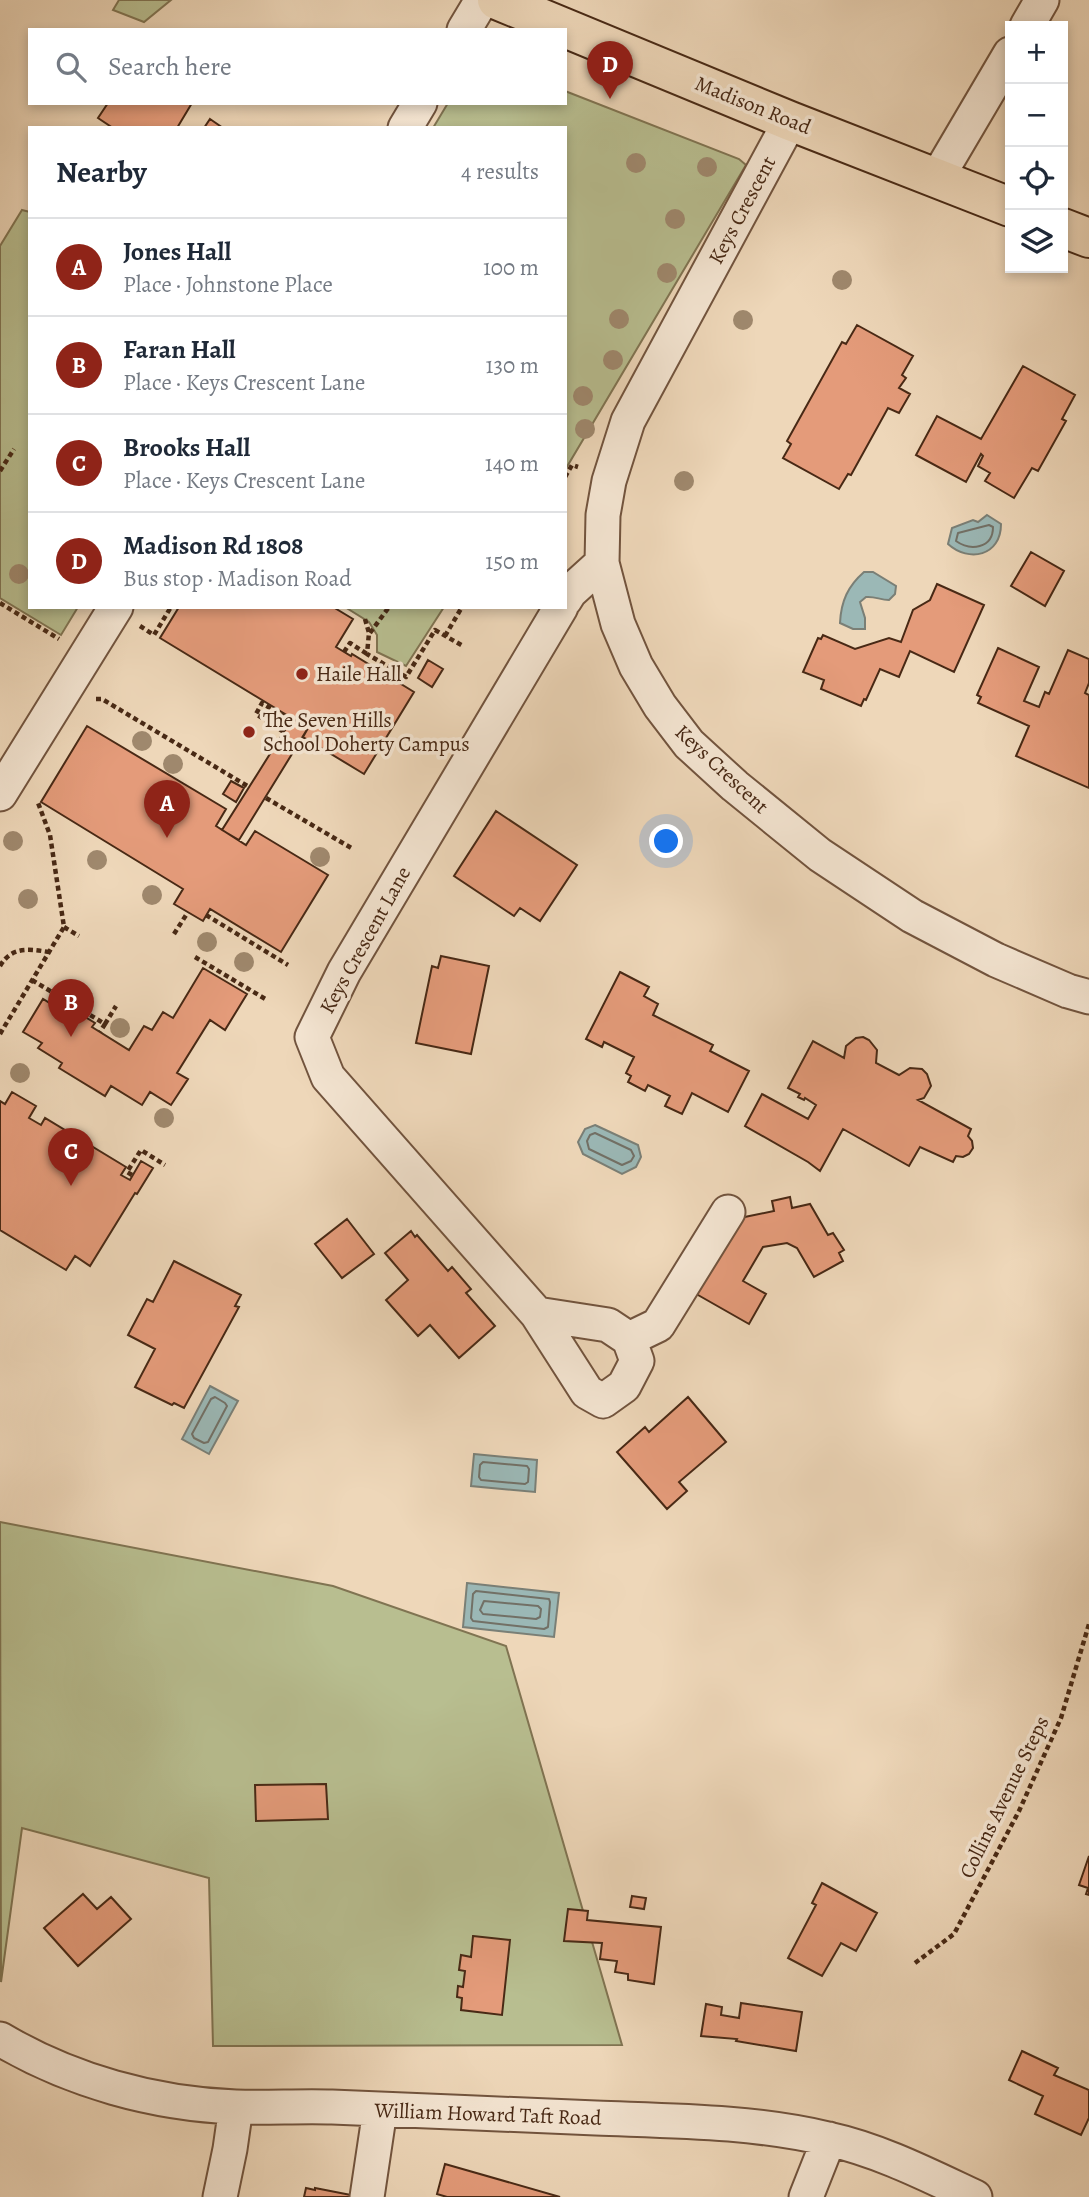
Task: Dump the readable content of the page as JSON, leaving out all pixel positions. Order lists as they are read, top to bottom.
{
  "streets": {
    "main road": ["Madison Road"],
    "street": ["Keys Crescent", "Keys Crescent Lane", "William Howard Taft Road"],
    "path": ["Collins Avenue Steps"]
  },
  "crossings": [
    ["Madison Road", "Keys Crescent"]
  ],
  "places": ["Haile Hall", "The Seven Hills School Doherty Campus"],
  "page": {
    "map_buttons": ["+", "−"],
    "search": "Search here",
    "pins": [
      "D",
      "A",
      "B",
      "C"
    ],
    "heading": ["Nearby", "4 results"],
    "list": [
      {
        "mark": "A",
        "name": "Jones Hall",
        "note": "Place · Johnstone Place",
        "value": "100 m"
      },
      {
        "mark": "B",
        "name": "Faran Hall",
        "note": "Place · Keys Crescent Lane",
        "value": "130 m"
      },
      {
        "mark": "C",
        "name": "Brooks Hall",
        "note": "Place · Keys Crescent Lane",
        "value": "140 m"
      },
      {
        "mark": "D",
        "name": "Madison Rd 1808",
        "note": "Bus stop · Madison Road",
        "value": "150 m"
      }
    ]
  }
}
